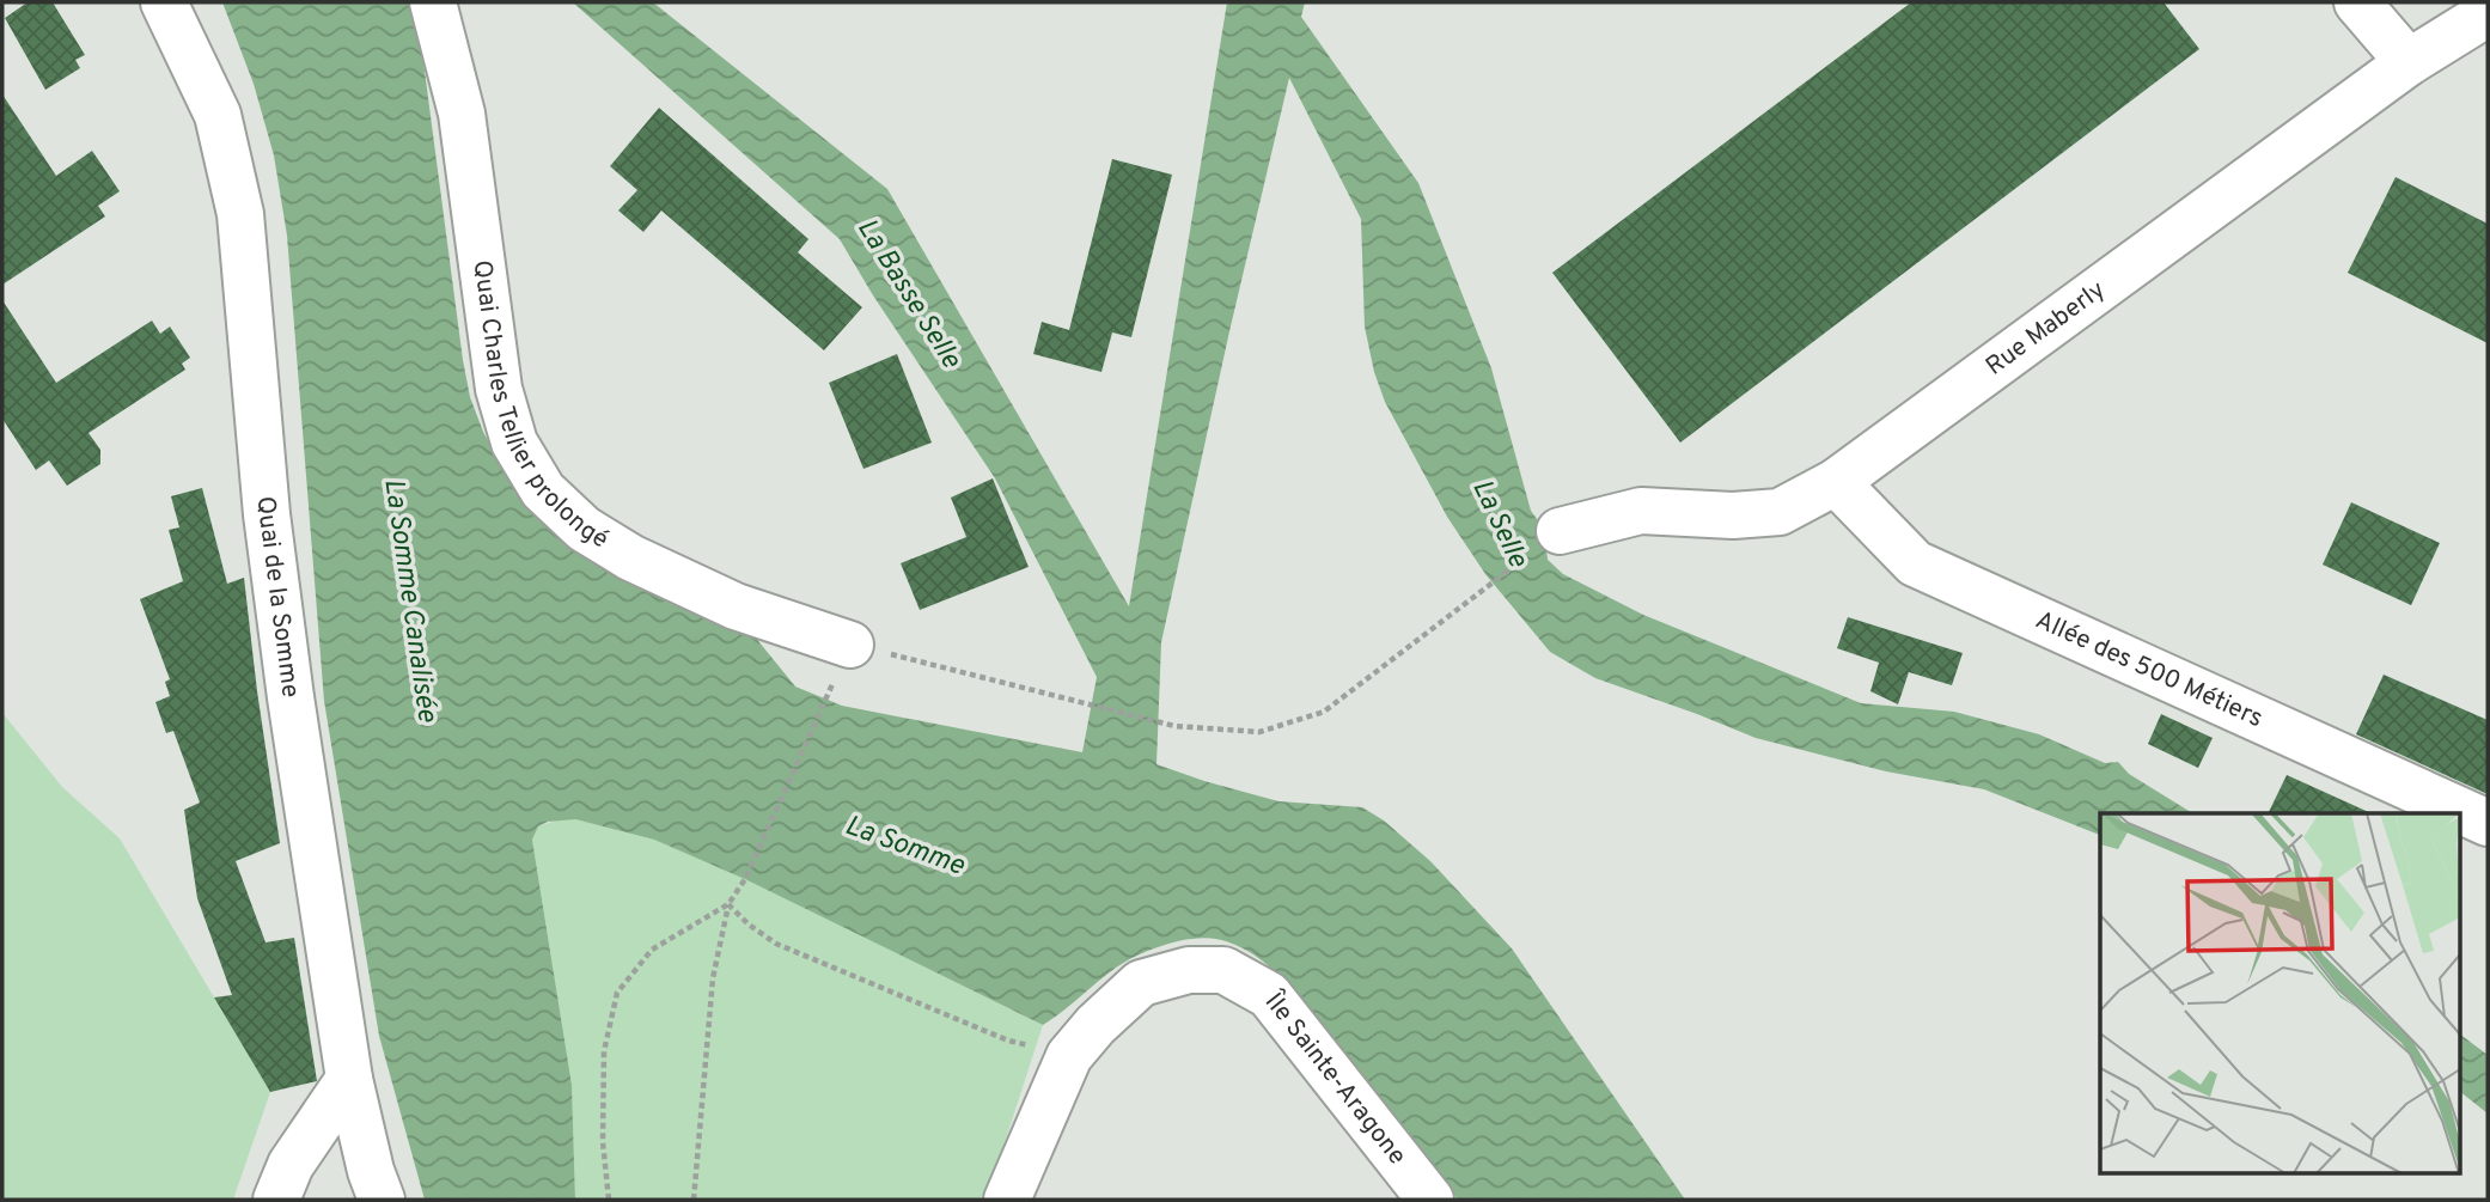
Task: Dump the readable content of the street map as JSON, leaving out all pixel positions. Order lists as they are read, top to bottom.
{
  "streets": {
    "street": [
      "Rue Maberly",
      "Quai Charles Tellier prolongé",
      "Quai de la Somme",
      "Allée des 500 Métiers",
      "Île Sainte-Aragone"
    ]
  },
  "crossings": [
    ["Rue Maberly", "Allée des 500 Métiers"]
  ],
  "water": [
    "La Basse Selle",
    "La Selle",
    "La Somme Canalisée",
    "La Somme"
  ]
}
